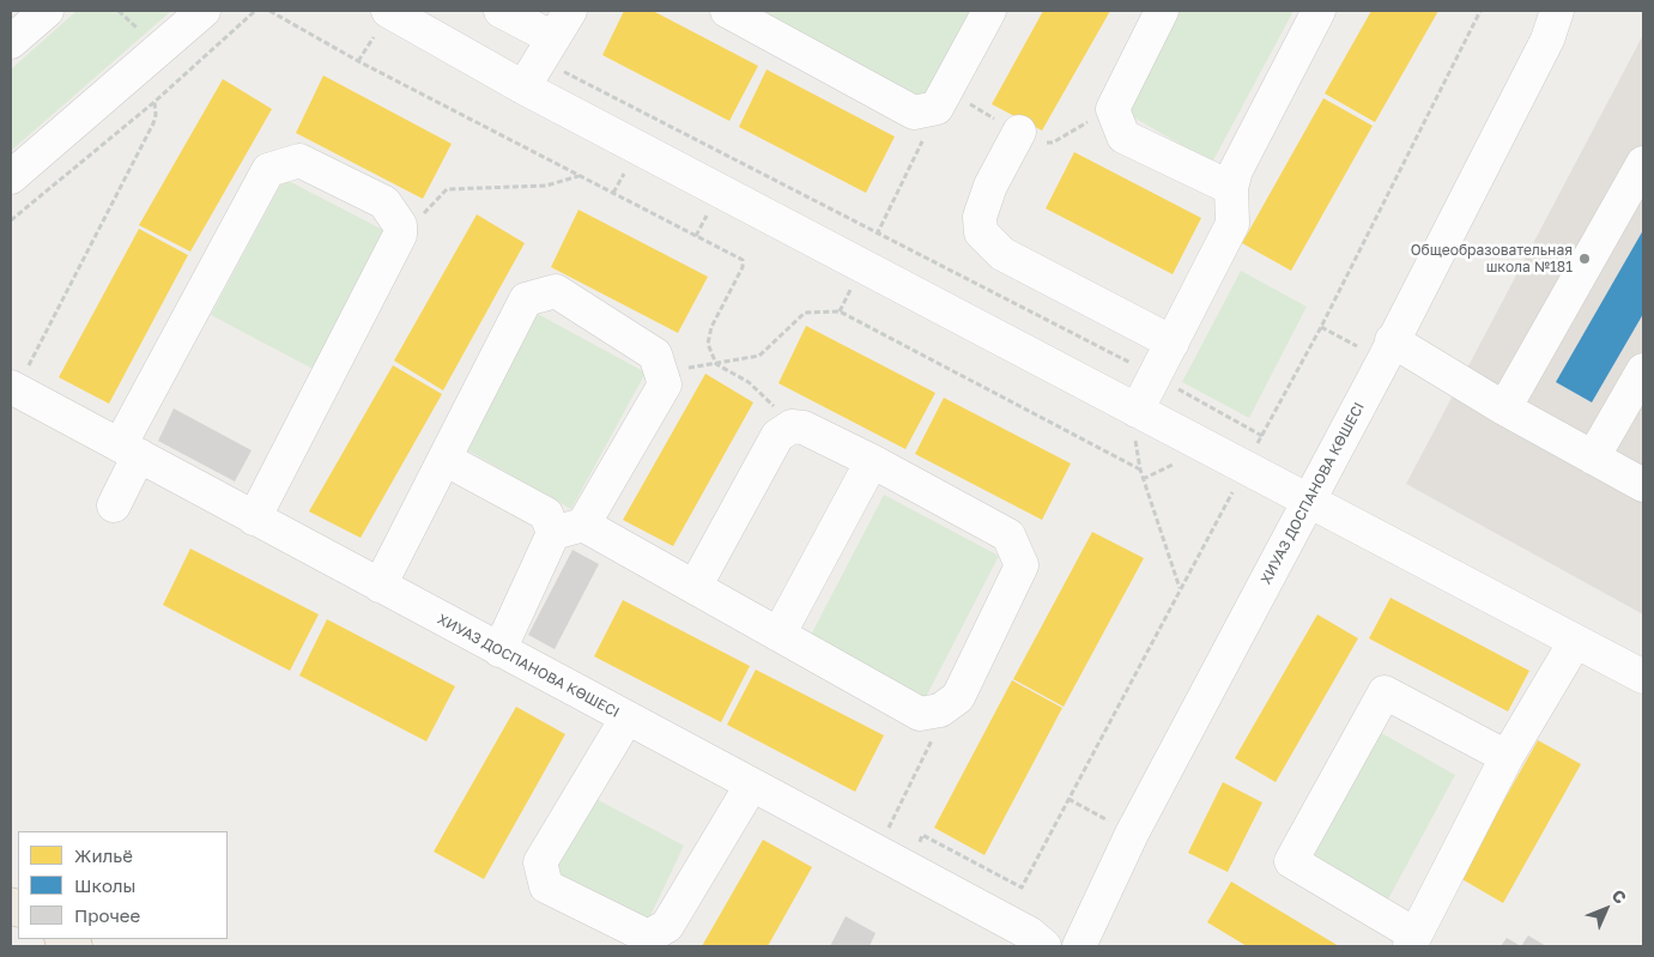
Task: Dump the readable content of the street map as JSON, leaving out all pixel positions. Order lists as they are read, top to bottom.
{
  "streets": {
    "street": ["ХИУАЗ ДОСПАНОВА КӨШЕСІ"]
  },
  "places": ["Общеобразовательная школа №181"],
  "legend": ["Жильё", "Школы", "Прочее"],
  "north": "top right"
}
